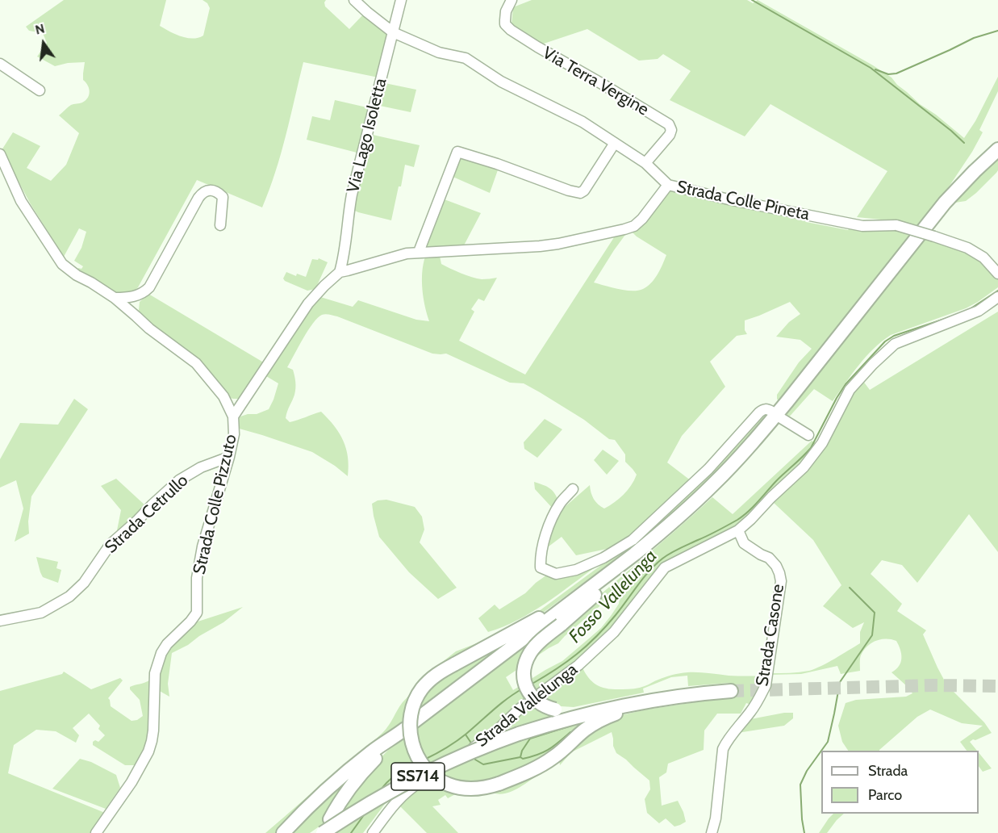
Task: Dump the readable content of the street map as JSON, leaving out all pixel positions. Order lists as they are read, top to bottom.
{
  "streets": {
    "highway": ["SS714"],
    "street": [
      "Via Terra Vergine",
      "Via Lago Isoletta",
      "Strada Colle Pineta",
      "Strada Colle Pizzuto",
      "Strada Cetrullo",
      "Strada Casone",
      "Strada Vallelunga"
    ]
  },
  "crossings": [
    ["Via Terra Vergine", "Strada Colle Pineta"],
    ["Via Lago Isoletta", "Strada Colle Pineta"],
    ["Via Lago Isoletta", "Strada Colle Pizzuto"],
    ["Strada Colle Pineta", "Strada Colle Pizzuto"],
    ["Strada Colle Pizzuto", "Strada Cetrullo"],
    ["Strada Casone", "Strada Vallelunga"]
  ],
  "water": ["Fosso Vallelunga"],
  "legend": ["Strada", "Parco"],
  "north": "top"
}
